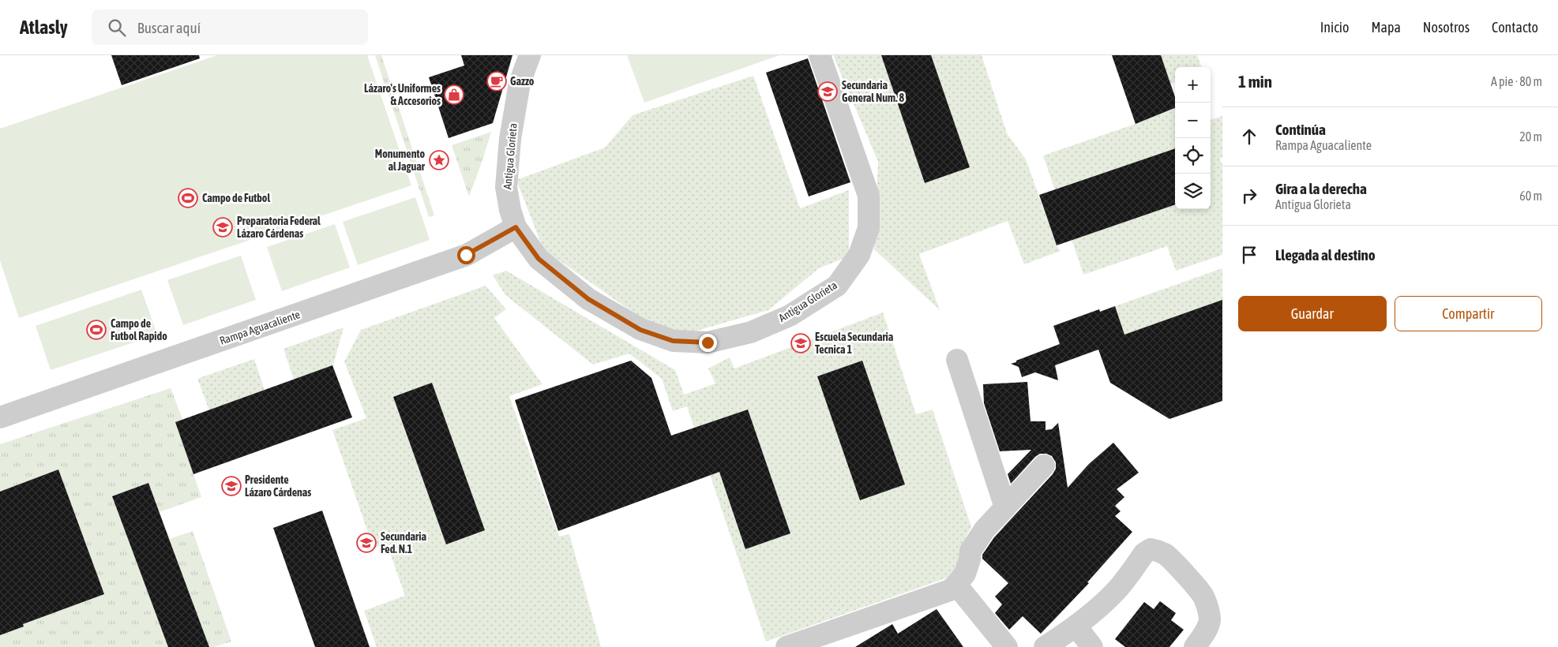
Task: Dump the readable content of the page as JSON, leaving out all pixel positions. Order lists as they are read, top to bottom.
{
  "streets": {
    "street": ["Antigua Glorieta", "Rampa Aguacaliente"]
  },
  "crossings": [
    ["Antigua Glorieta", "Rampa Aguacaliente"]
  ],
  "places": {
    "cafe": ["Gazzo"],
    "school or university": [
      "Secundaria General Num. 8",
      "Preparatoria Federal Lázaro Cárdenas",
      "Escuela Secundaria Tecnica 1",
      "Presidente Lázaro Cárdenas",
      "Secundaria Fed. N.1"
    ],
    "shop": ["Lázaro's Uniformes & Accesorios"],
    "place": ["Monumento al Jaguar"],
    "sports": ["Campo de Futbol", "Campo de Futbol Rapido"]
  },
  "page": {
    "header": "Atlasly",
    "search": "Buscar aquí",
    "nav": [
      "Inicio",
      "Mapa",
      "Nosotros",
      "Contacto"
    ],
    "heading": ["1 min", "A pie · 80 m"],
    "map_buttons": ["+", "−"],
    "list": [
      ["Continúa", "Rampa Aguacaliente", "20 m"],
      ["Gira a la derecha", "Antigua Glorieta", "60 m"],
      "Llegada al destino"
    ],
    "buttons": ["Guardar", "Compartir"]
  }
}
